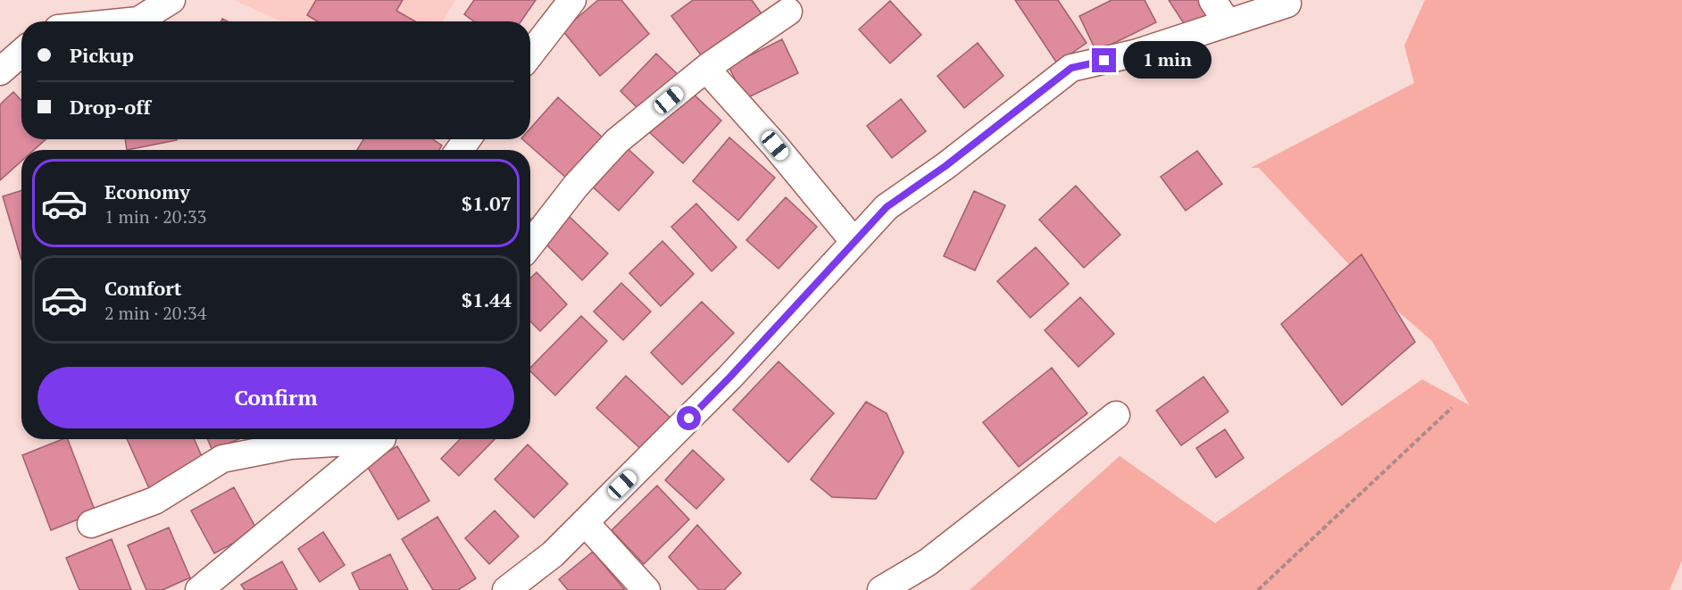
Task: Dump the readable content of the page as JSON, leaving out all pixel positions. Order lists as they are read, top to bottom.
{
  "page": {
    "banner": ["Pickup", "Drop-off"],
    "bubble": "1 min",
    "list": [
      {
        "name": "Economy",
        "note": "1 min · 20:33",
        "value": "$1.07"
      },
      {
        "name": "Comfort",
        "note": "2 min · 20:34",
        "value": "$1.44"
      }
    ],
    "buttons": "Confirm"
  }
}
